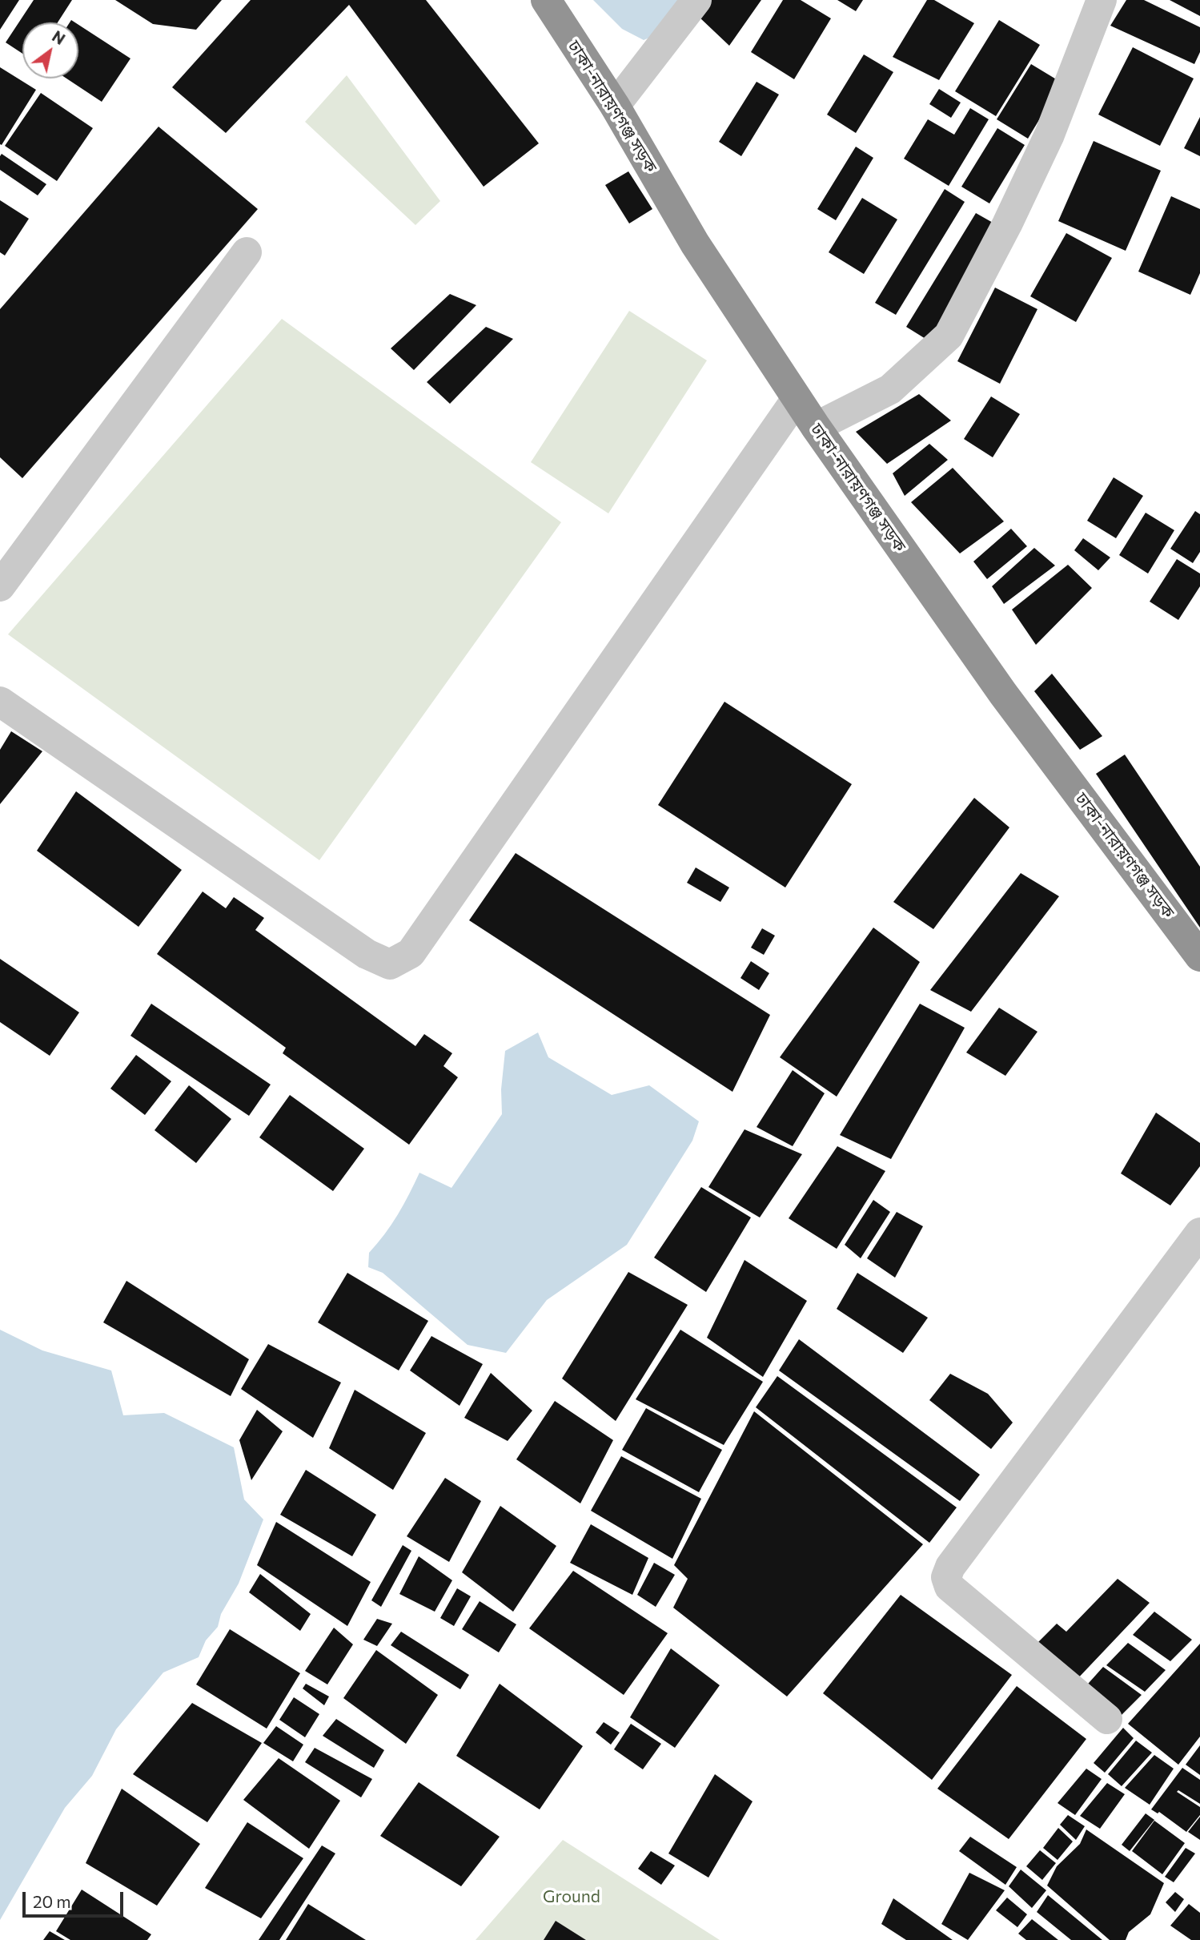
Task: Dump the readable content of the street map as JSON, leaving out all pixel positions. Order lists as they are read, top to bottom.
{
  "streets": {
    "highway": ["ঢাকা-নারায়ণগঞ্জ সড়ক"]
  },
  "parks": ["Ground"],
  "scale_bar": "20 m",
  "north": "top right"
}
